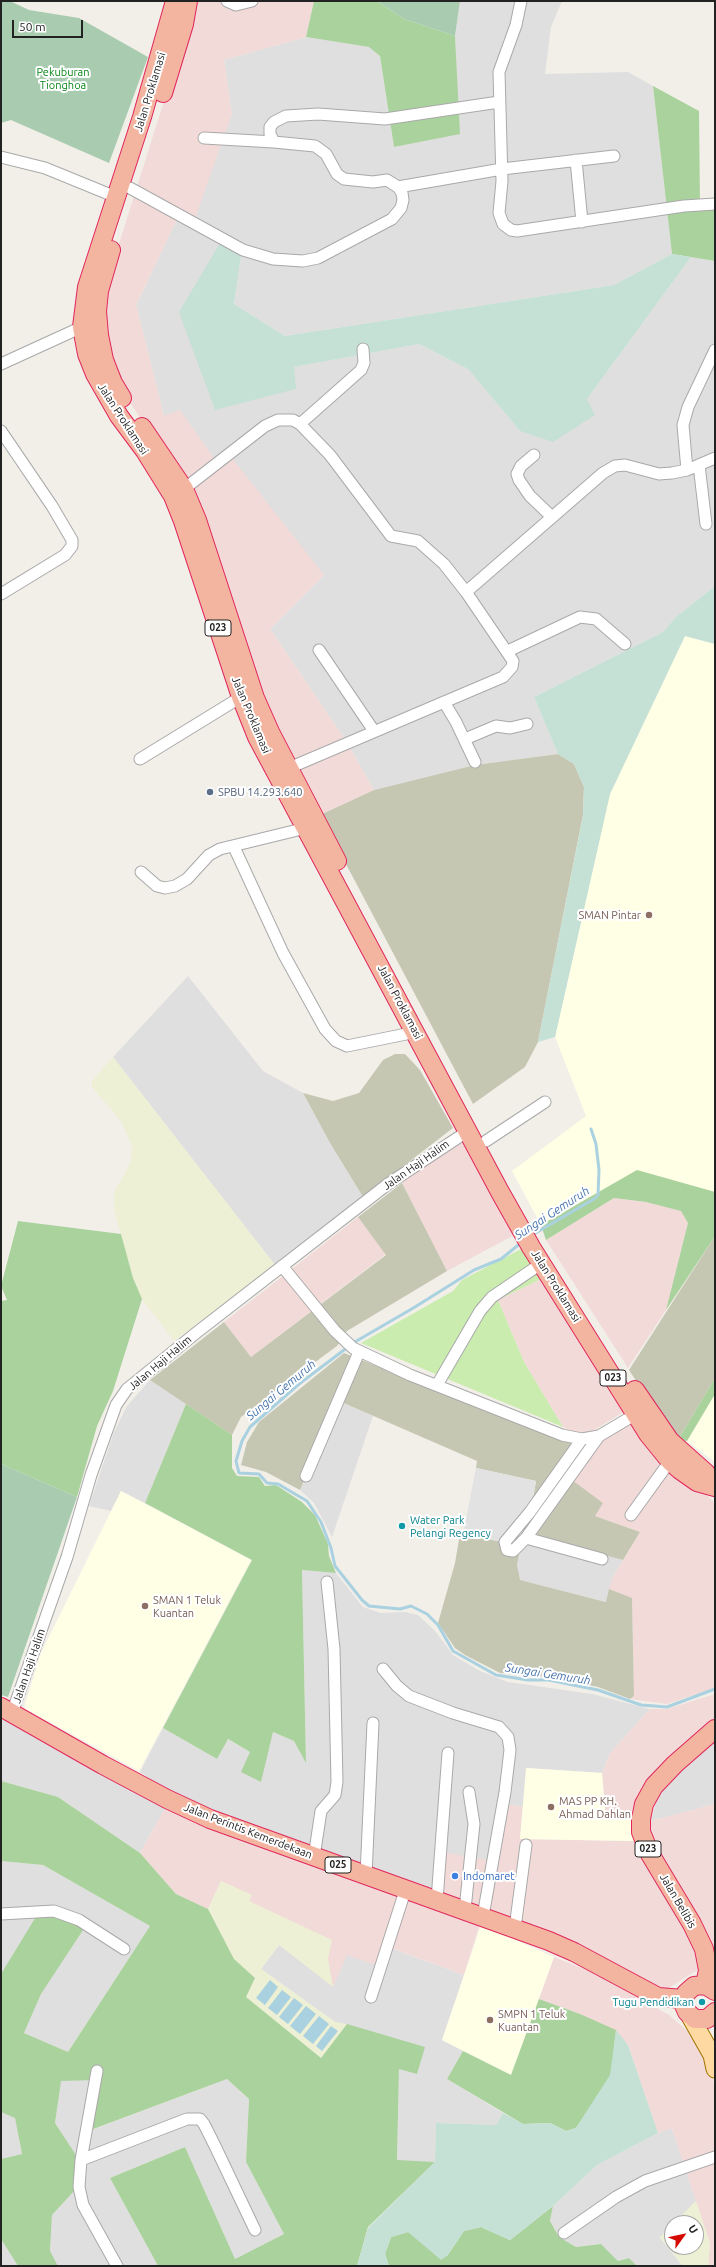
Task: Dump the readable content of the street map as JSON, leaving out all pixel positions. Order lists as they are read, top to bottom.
{
  "streets": {
    "highway": [
      "Jalan Proklamasi",
      "023",
      "Jalan Perintis Kemerdekaan",
      "025",
      "Jalan Belibis"
    ],
    "street": ["Jalan Haji Halim"]
  },
  "crossings": [
    ["Jalan Proklamasi", "Jalan Haji Halim"],
    ["Jalan Haji Halim", "Jalan Perintis Kemerdekaan"]
  ],
  "water": ["Sungai Gemuruh"],
  "parks": ["Pekuburan Tionghoa"],
  "places": [
    "SPBU 14.293.640",
    "SMAN Pintar",
    "Water Park Pelangi Regency",
    "SMAN 1 Teluk Kuantan",
    "MAS PP KH. Ahmad Dahlan",
    "Indomaret",
    "Tugu Pendidikan",
    "SMPN 1 Teluk Kuantan"
  ],
  "scale_bar": "50 m",
  "north": "top right"
}
